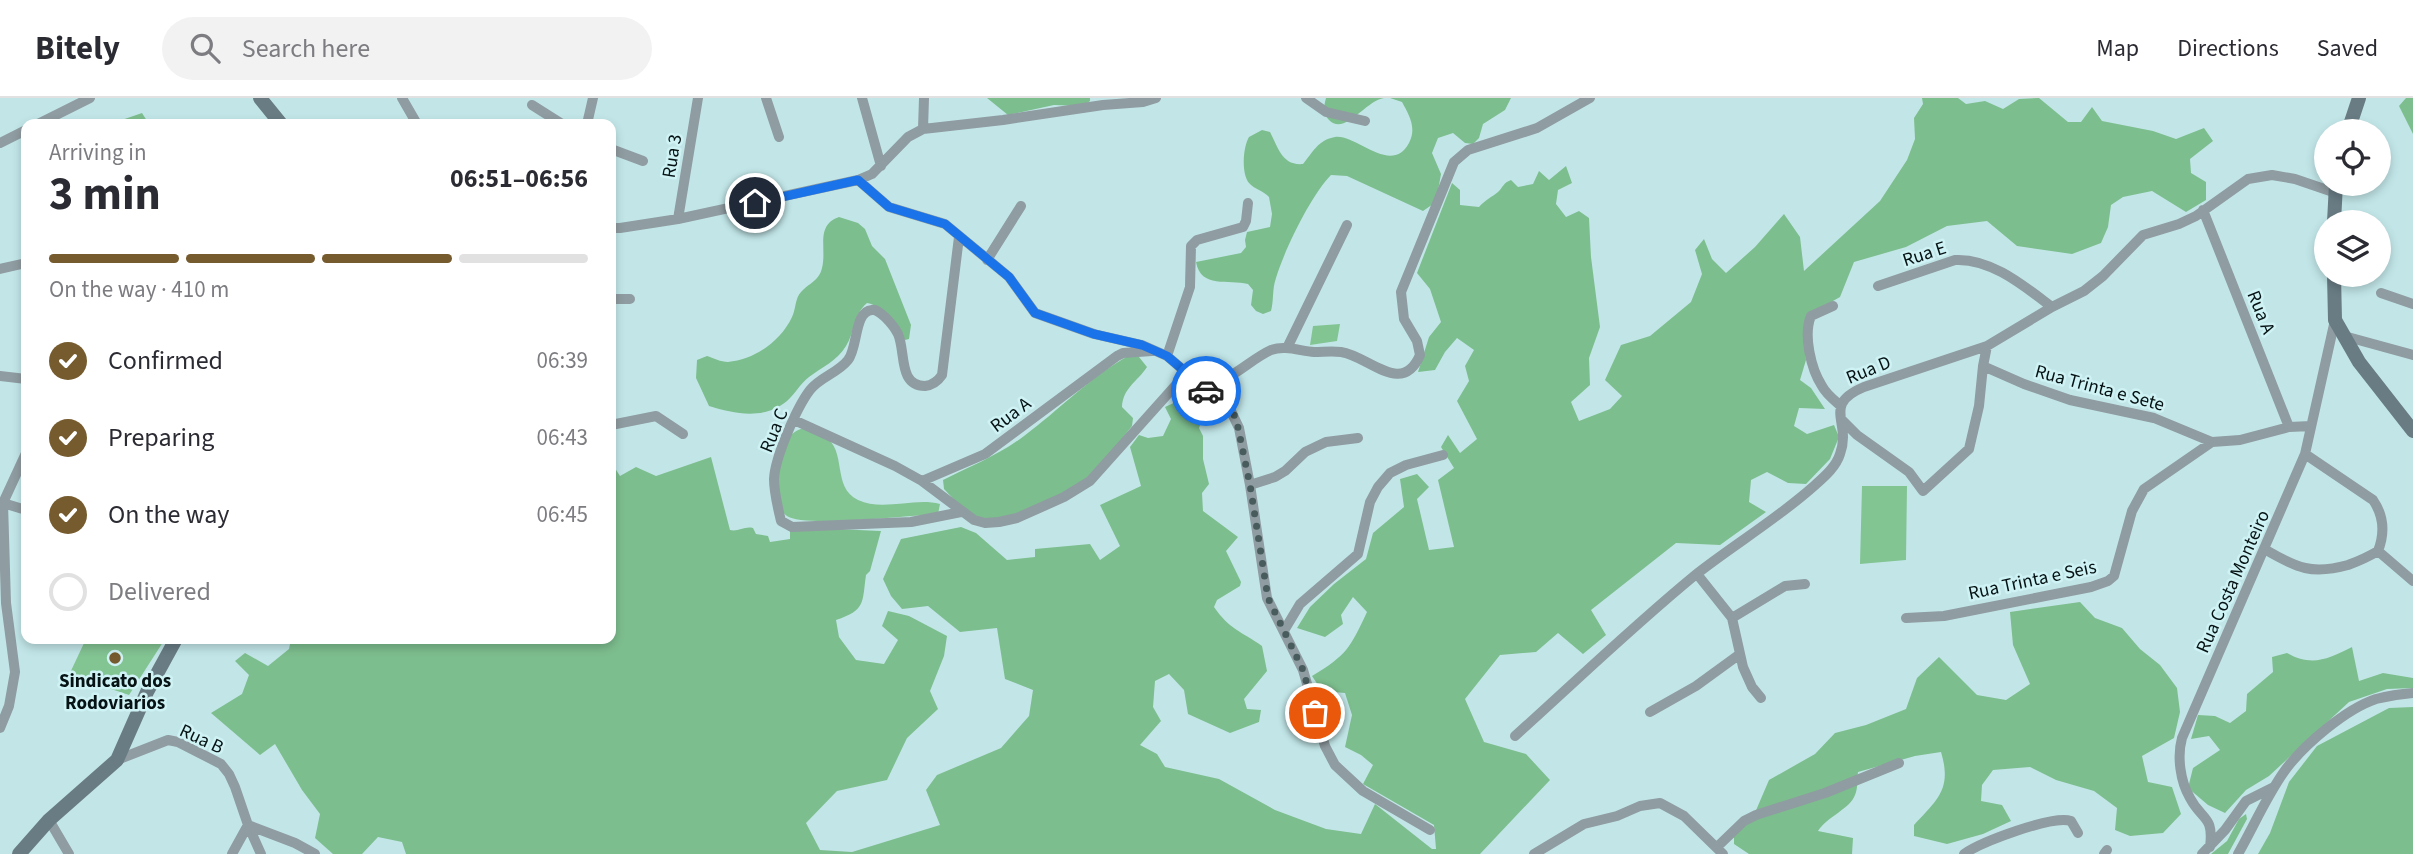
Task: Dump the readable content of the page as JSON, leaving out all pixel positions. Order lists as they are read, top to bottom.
{
  "streets": {
    "street": [
      "Rua 3",
      "Rua E",
      "Rua A",
      "Rua D",
      "Rua Trinta e Sete",
      "Rua C",
      "Rua Trinta e Seis",
      "Rua Costa Monteiro",
      "Rua B"
    ]
  },
  "crossings": [
    ["Rua E", "Rua D"],
    ["Rua A", "Rua D"],
    ["Rua A", "Rua Trinta e Sete"],
    ["Rua Trinta e Sete", "Rua Trinta e Seis"],
    ["Rua Trinta e Sete", "Rua Costa Monteiro"]
  ],
  "places": ["Sindicato dos Rodoviarios"],
  "page": {
    "header": "Bitely",
    "search": "Search here",
    "nav": ["Map", "Directions", "Saved"],
    "heading": ["3 min", "Arriving in", "06:51–06:56"],
    "bar": "On the way · 410 m",
    "list": [
      ["Confirmed", "06:39"],
      ["Preparing", "06:43"],
      ["On the way", "06:45"],
      "Delivered"
    ]
  }
}
